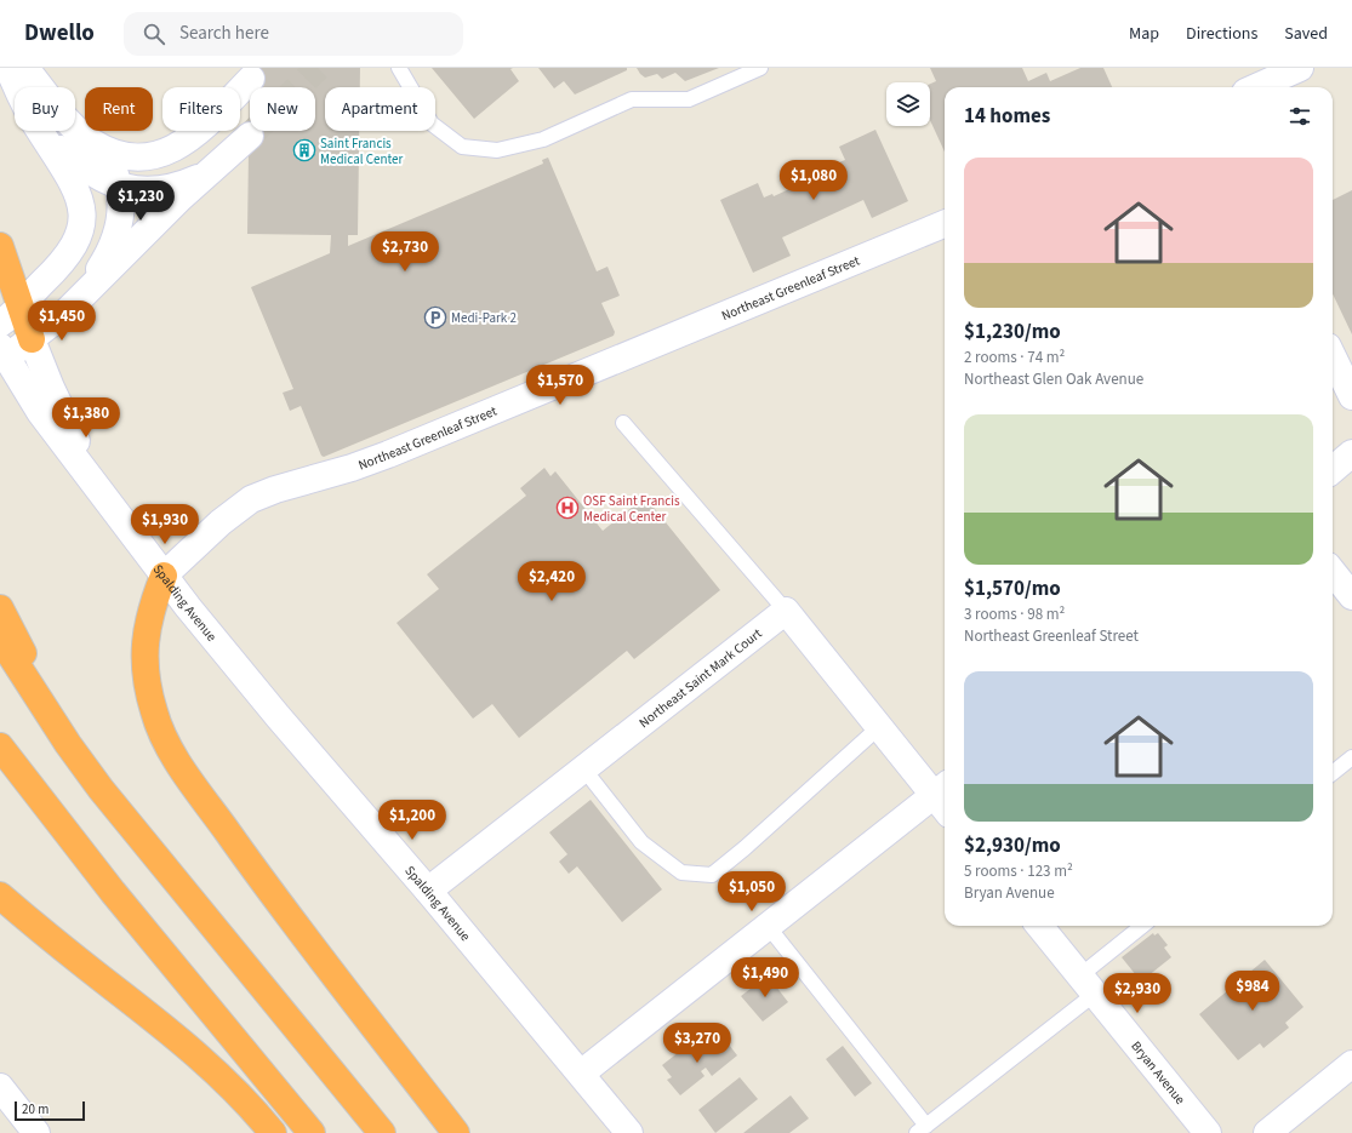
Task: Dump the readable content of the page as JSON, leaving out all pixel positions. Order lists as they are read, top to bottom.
{
  "streets": {
    "street": [
      "Northeast Greenleaf Street",
      "Spalding Avenue",
      "Northeast Saint Mark Court",
      "Bryan Avenue"
    ]
  },
  "crossings": [
    ["Northeast Greenleaf Street", "Spalding Avenue"],
    ["Spalding Avenue", "Northeast Saint Mark Court"]
  ],
  "places": {
    "building": ["Saint Francis Medical Center"],
    "parking": ["Medi-Park 2"],
    "hospital": ["OSF Saint Francis Medical Center"]
  },
  "scale_bar": "20 m",
  "page": {
    "header": "Dwello",
    "search": "Search here",
    "nav": ["Map", "Directions", "Saved"],
    "chip": [
      "Buy",
      "Rent",
      "Filters",
      "New",
      "Apartment"
    ],
    "heading": "14 homes",
    "list": [
      {
        "name": "$1,230/mo",
        "note": "2 rooms · 74 m² · Northeast Glen Oak Avenue"
      },
      {
        "name": "$1,570/mo",
        "note": "3 rooms · 98 m² · Northeast Greenleaf Street"
      },
      {
        "name": "$2,930/mo",
        "note": "5 rooms · 123 m² · Bryan Avenue"
      }
    ],
    "price": [
      "$1,080",
      "$1,230",
      "$2,730",
      "$1,450",
      "$1,570",
      "$1,380",
      "$1,930",
      "$2,420",
      "$1,200",
      "$1,050",
      "$1,490",
      "$984",
      "$2,930",
      "$3,270"
    ],
    "scale": "20 m"
  }
}
